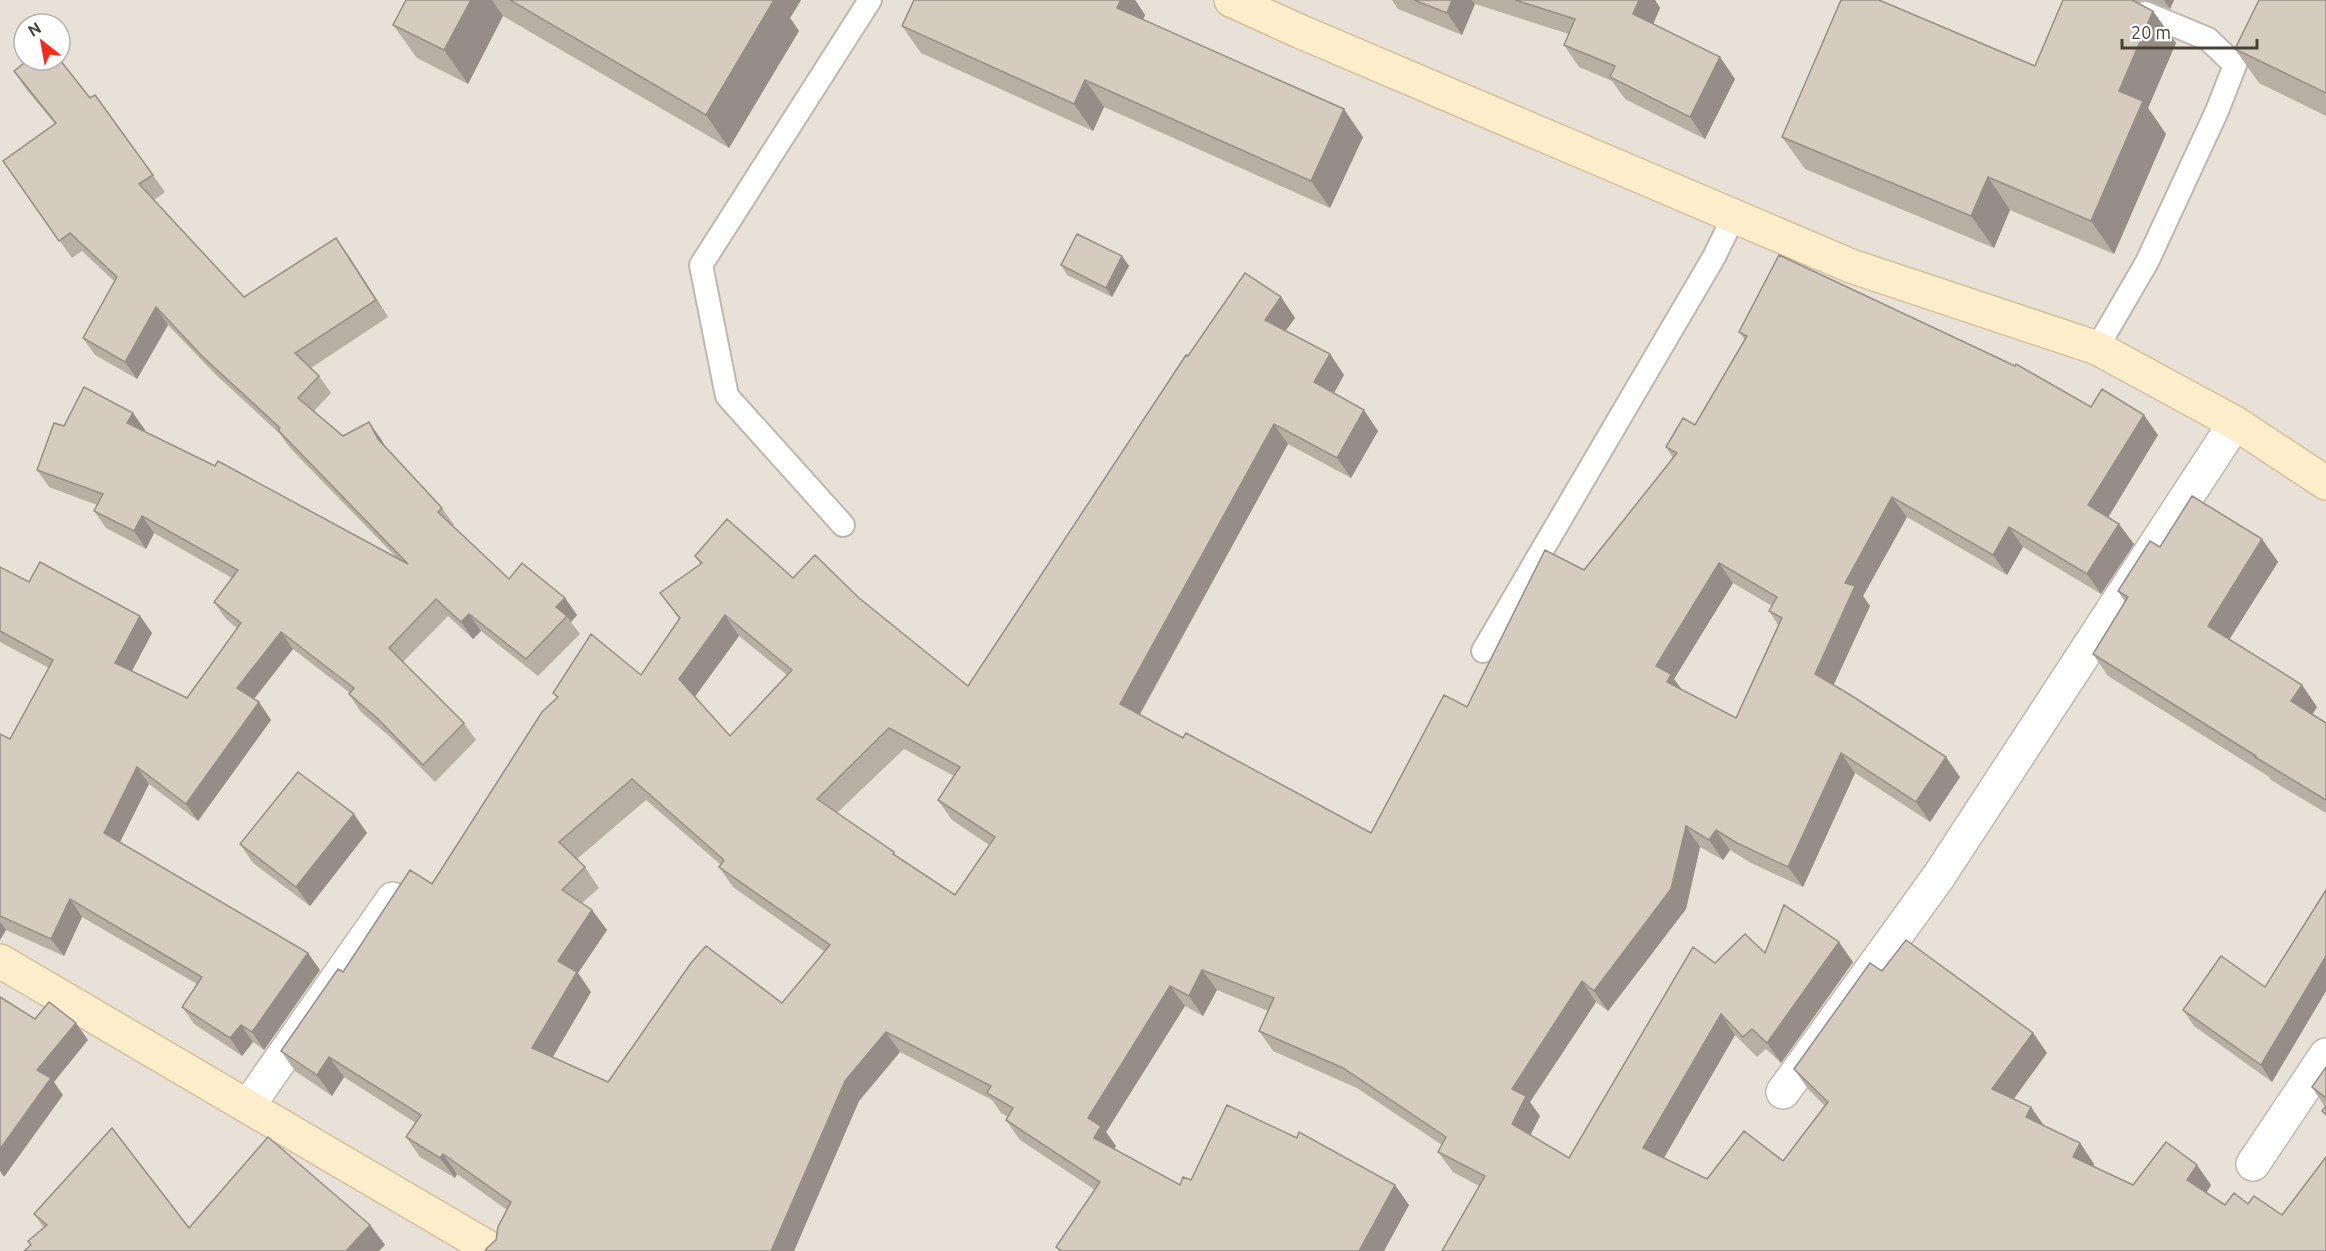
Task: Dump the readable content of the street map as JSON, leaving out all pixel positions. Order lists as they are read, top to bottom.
{
  "scale_bar": "20 m",
  "north": "top left"
}
